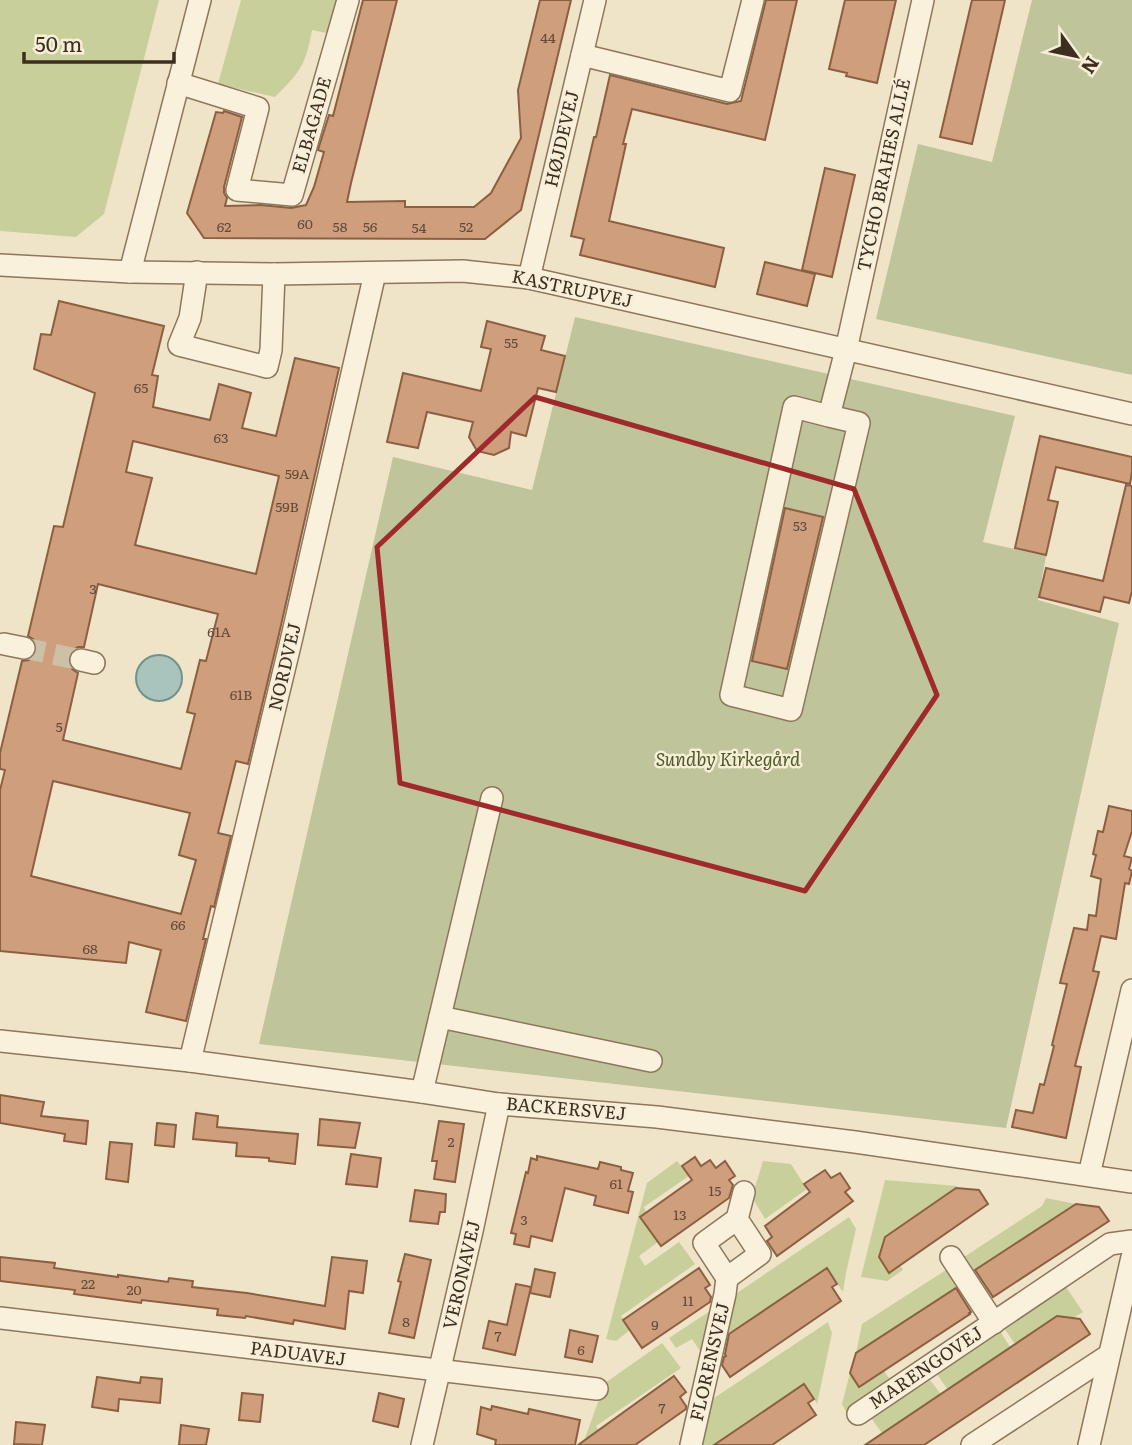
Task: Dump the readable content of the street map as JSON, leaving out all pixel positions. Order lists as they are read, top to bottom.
{
  "streets": {
    "street": [
      "ELBAGADE",
      "HØJDEVEJ",
      "TYCHO BRAHES ALLÉ",
      "KASTRUPVEJ",
      "NORDVEJ",
      "BACKERSVEJ",
      "VERONAVEJ",
      "PADUAVEJ",
      "FLORENSVEJ",
      "MARENGOVEJ"
    ]
  },
  "crossings": [
    ["HØJDEVEJ", "KASTRUPVEJ"],
    ["TYCHO BRAHES ALLÉ", "KASTRUPVEJ"],
    ["KASTRUPVEJ", "NORDVEJ"],
    ["NORDVEJ", "BACKERSVEJ"],
    ["BACKERSVEJ", "VERONAVEJ"],
    ["VERONAVEJ", "PADUAVEJ"]
  ],
  "parks": ["Sundby Kirkegård"],
  "house_numbers": [
    "44",
    "60",
    "62",
    "58",
    "56",
    "52",
    "54",
    "55",
    "65",
    "63",
    "59A",
    "59B",
    "53",
    "3",
    "61A",
    "61B",
    "5",
    "66",
    "68",
    "2",
    "61",
    "15",
    "13",
    "3",
    "22",
    "20",
    "11",
    "8",
    "9",
    "7",
    "6",
    "7"
  ],
  "scale_bar": "50 m",
  "north": "bottom right"
}
